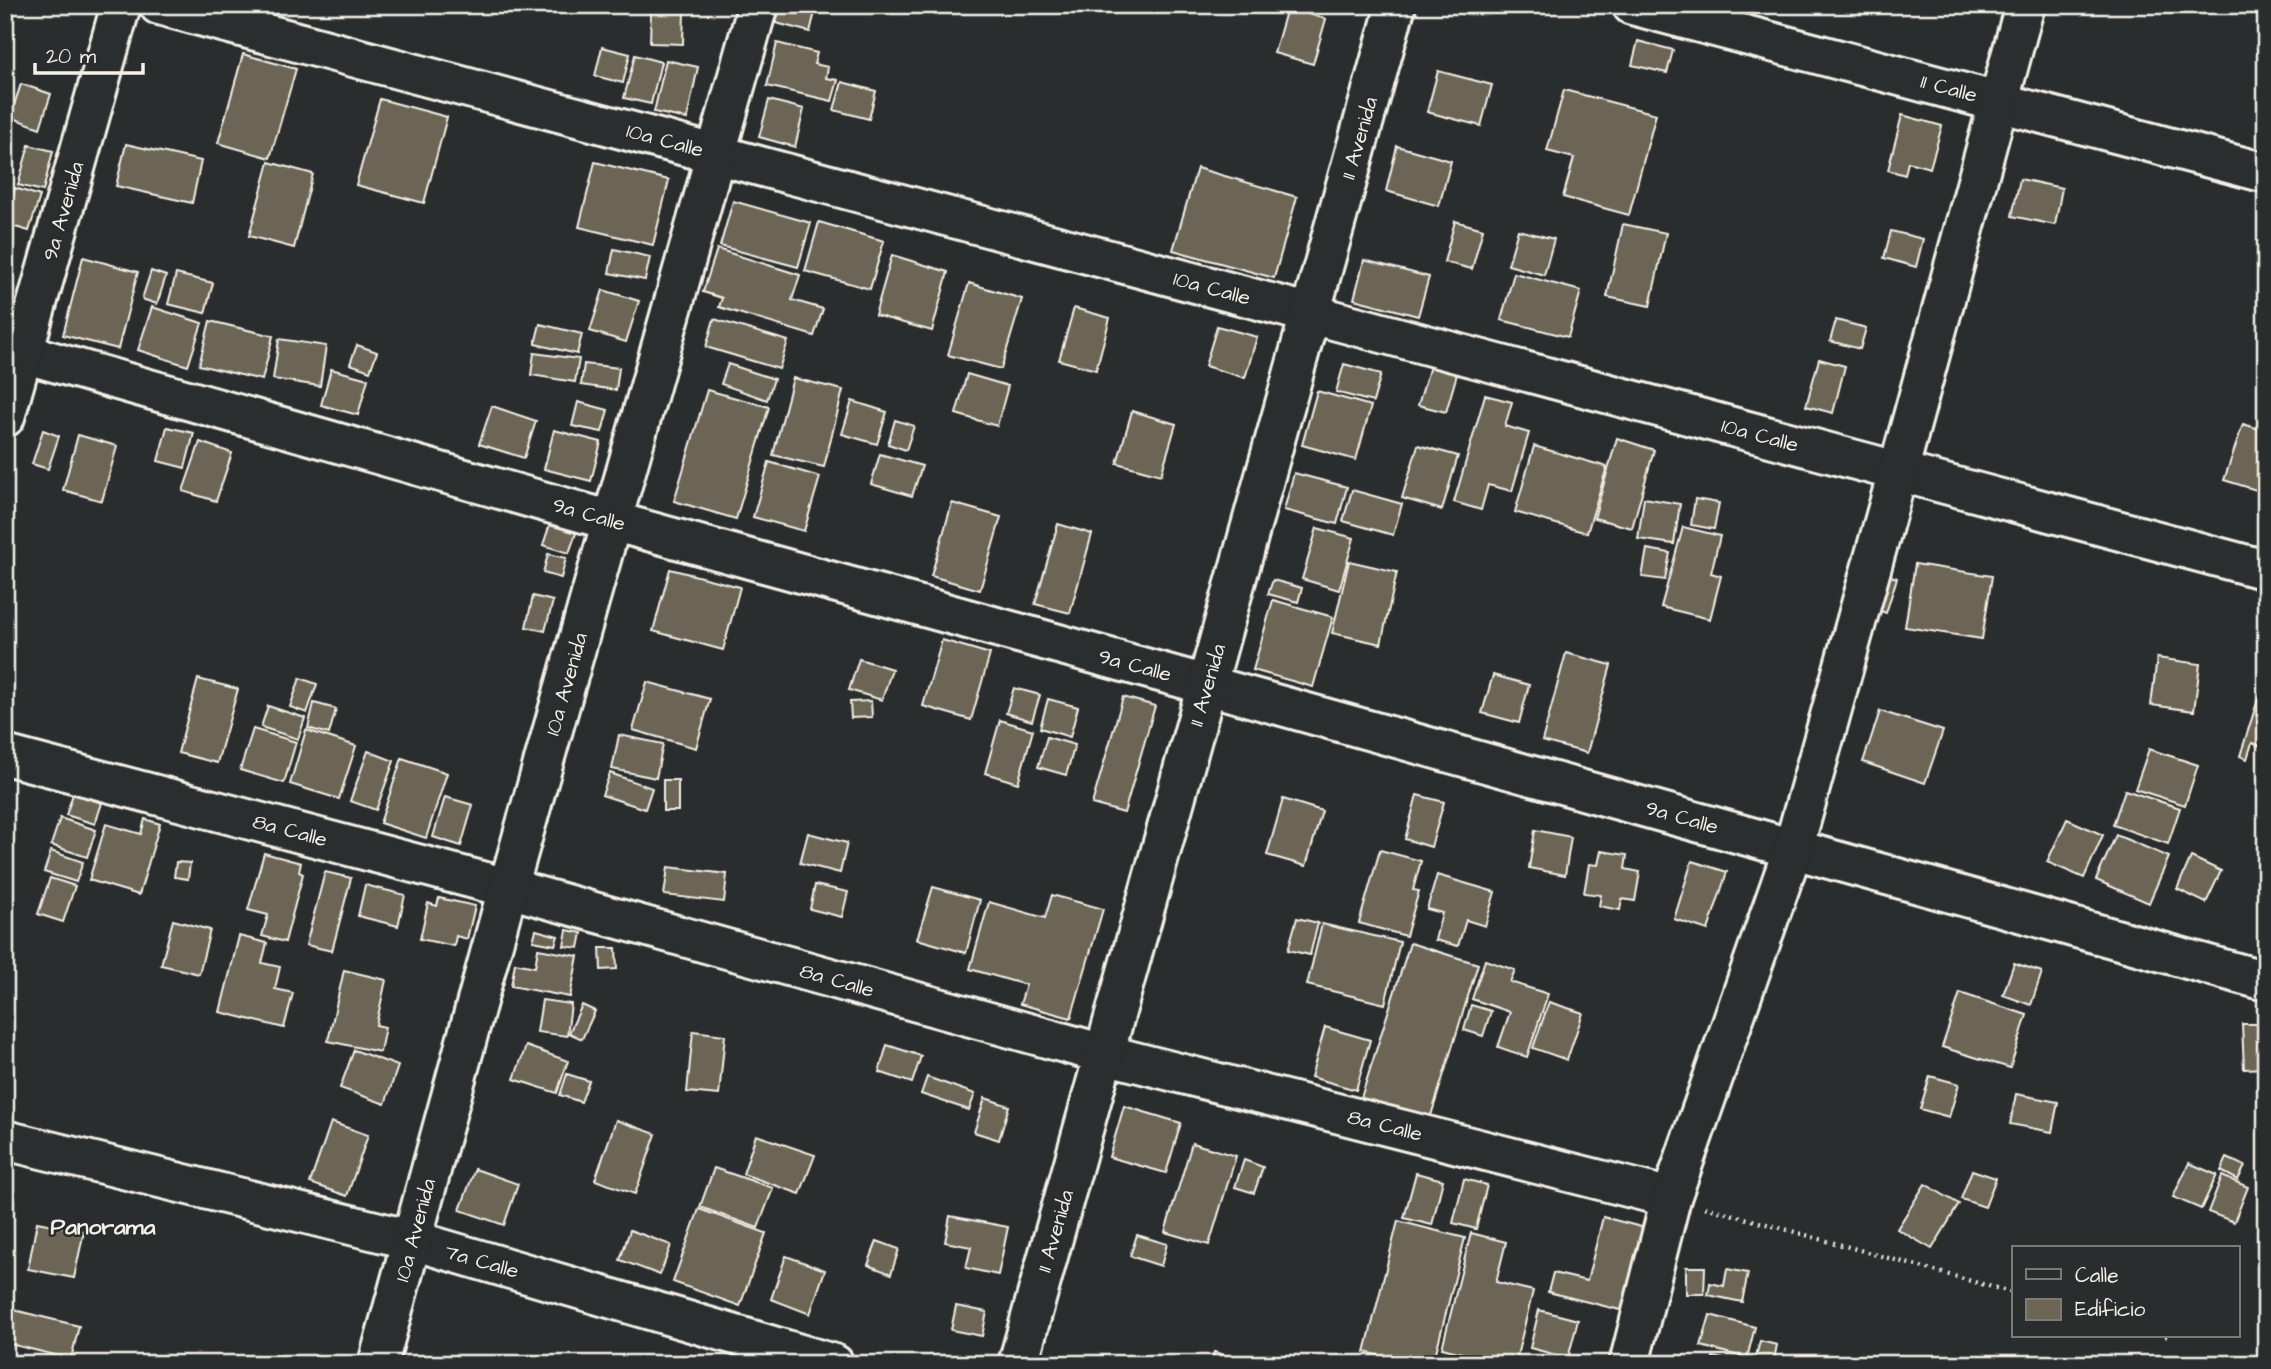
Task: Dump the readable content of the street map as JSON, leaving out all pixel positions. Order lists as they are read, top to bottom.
{
  "streets": {
    "street": [
      "11 Calle",
      "11 Avenida",
      "10a Calle",
      "9a Avenida",
      "9a Calle",
      "10a Avenida",
      "8a Calle",
      "7a Calle"
    ]
  },
  "crossings": [
    ["11 Avenida", "10a Calle"],
    ["11 Avenida", "9a Calle"],
    ["11 Avenida", "8a Calle"],
    ["10a Calle", "10a Avenida"],
    ["9a Avenida", "9a Calle"],
    ["9a Calle", "10a Avenida"],
    ["10a Avenida", "8a Calle"],
    ["10a Avenida", "7a Calle"]
  ],
  "districts": ["Panorama"],
  "legend": ["Calle", "Edificio"],
  "scale_bar": "20 m"
}
